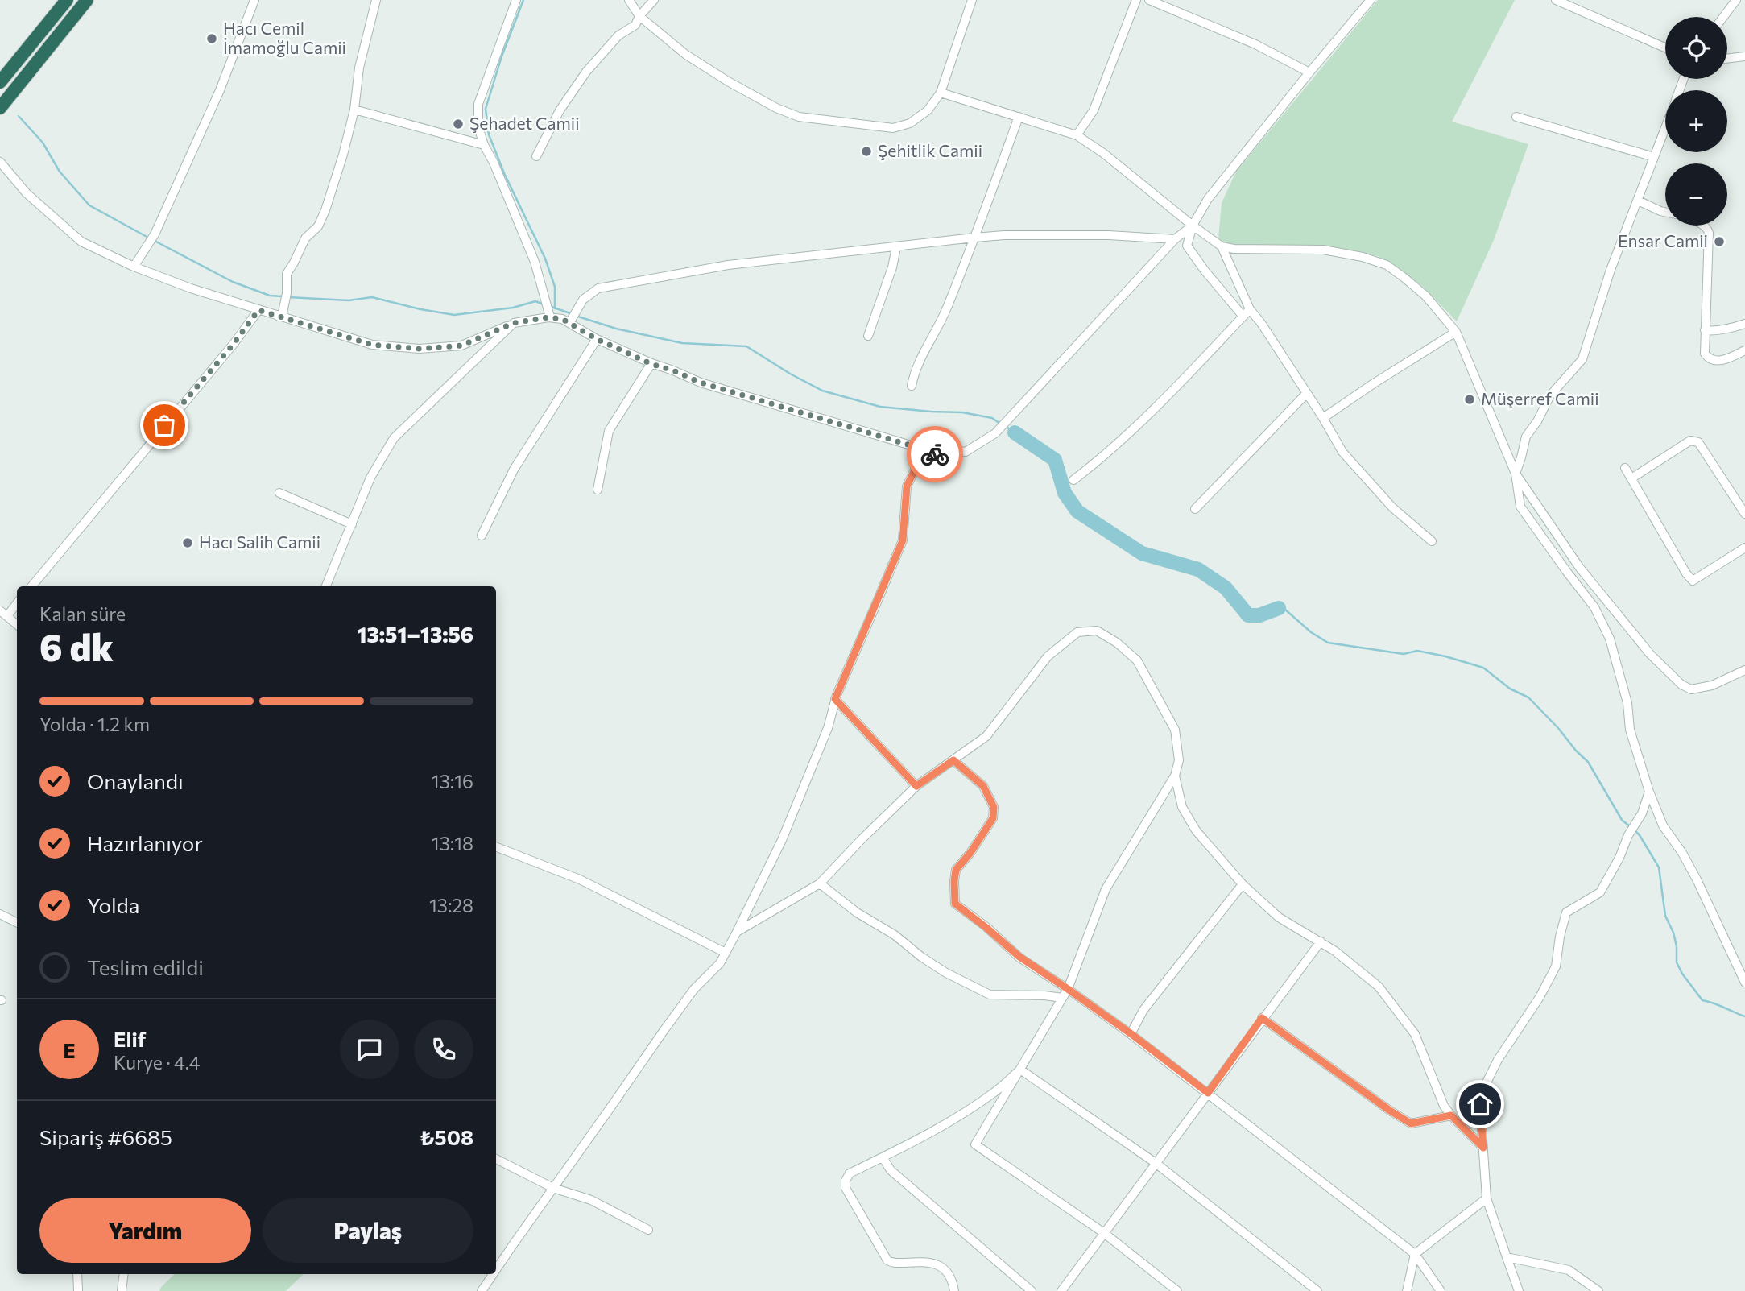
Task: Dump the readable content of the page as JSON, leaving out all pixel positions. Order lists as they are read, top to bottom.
{
  "places": [
    "Hacı Cemil İmamoğlu Camii",
    "Şehadet Camii",
    "Şehitlik Camii",
    "Ensar Camii",
    "Müşerref Camii",
    "Hacı Salih Camii"
  ],
  "page": {
    "map_buttons": ["+", "−"],
    "heading": ["6 dk", "Kalan süre", "13:51–13:56"],
    "panel": [
      "Elif",
      "Kurye · 4.4",
      "Sipariş #6685",
      "₺508"
    ],
    "bar": "Yolda · 1.2 km",
    "list": [
      ["Onaylandı", "13:16"],
      ["Hazırlanıyor", "13:18"],
      ["Yolda", "13:28"],
      "Teslim edildi"
    ],
    "round": "E",
    "buttons": ["Yardım", "Paylaş"]
  }
}
